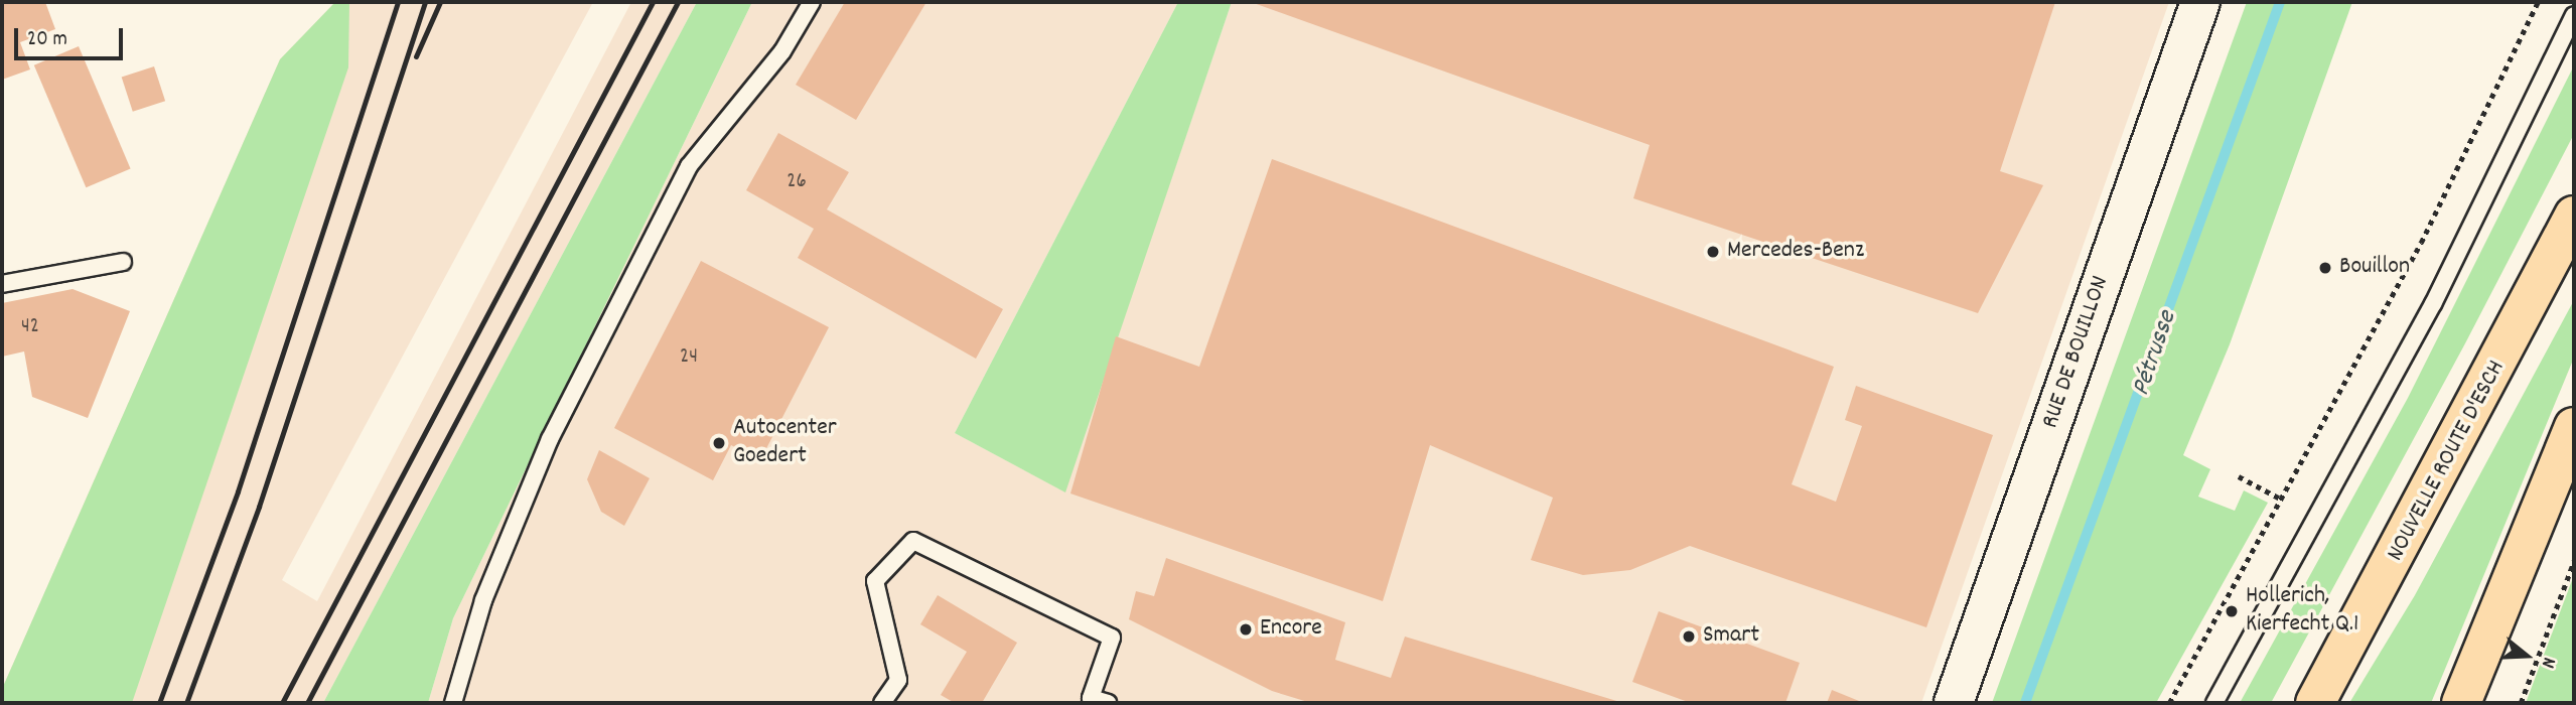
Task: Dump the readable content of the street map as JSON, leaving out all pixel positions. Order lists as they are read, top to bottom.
{
  "streets": {
    "highway": ["NOUVELLE ROUTE D'ESCH"],
    "street": ["RUE DE BOUILLON"]
  },
  "water": ["Pétrusse"],
  "places": [
    "Mercedes-Benz",
    "Bouillon",
    "Autocenter Goedert",
    "Hollerich, Kierfecht Q.1",
    "Encore",
    "Smart"
  ],
  "house_numbers": ["26", "42", "24"],
  "scale_bar": "20 m",
  "north": "right"
}
